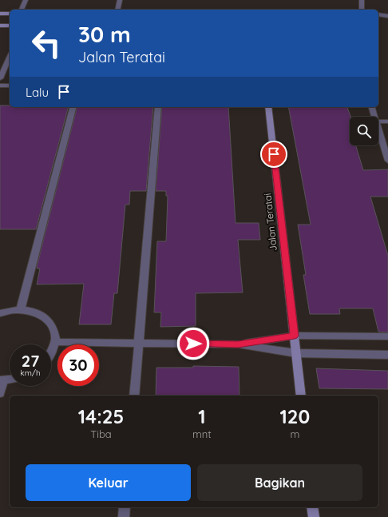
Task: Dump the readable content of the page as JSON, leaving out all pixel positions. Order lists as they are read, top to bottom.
{
  "streets": {
    "street": ["Jalan Teratai"]
  },
  "page": {
    "turn": ["30 m", "Jalan Teratai"],
    "then": "Lalu",
    "speed": "27 km/h",
    "limit": "30",
    "eta": [
      "14:25",
      "Tiba",
      "1",
      "mnt",
      "120",
      "m"
    ],
    "buttons": ["Keluar", "Bagikan"]
  }
}
